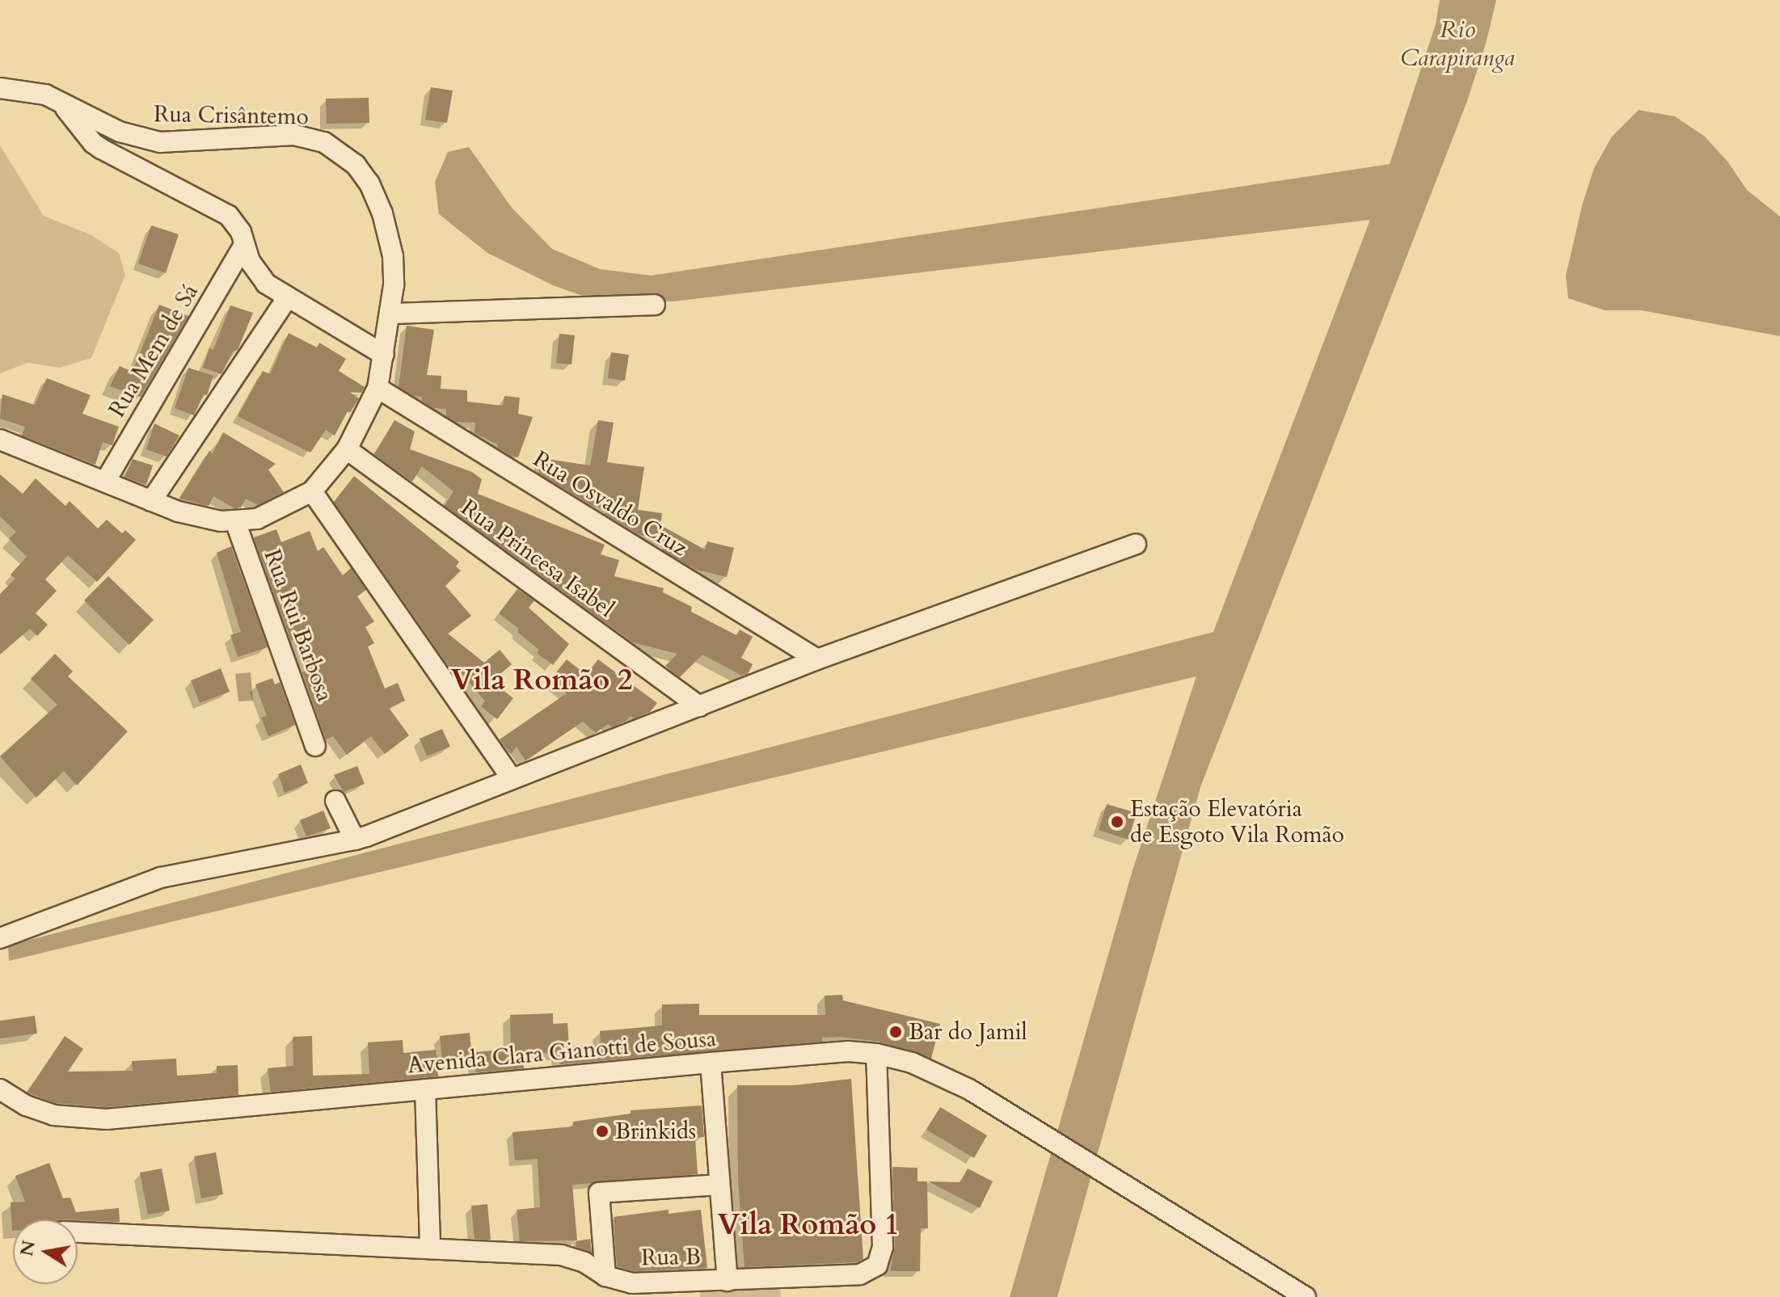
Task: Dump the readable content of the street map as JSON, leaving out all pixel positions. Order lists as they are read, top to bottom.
{
  "streets": {
    "street": [
      "Rua Crisântemo",
      "Rua Mem de Sá",
      "Rua Osvaldo Cruz",
      "Rua Princesa Isabel",
      "Rua Rui Barbosa",
      "Avenida Clara Gianotti de Sousa",
      "Rua B"
    ]
  },
  "crossings": [
    ["Rua Crisântemo", "Rua Mem de Sá"],
    ["Rua Crisântemo", "Rua Osvaldo Cruz"],
    ["Rua Crisântemo", "Rua Princesa Isabel"],
    ["Rua Crisântemo", "Rua Rui Barbosa"],
    ["Avenida Clara Gianotti de Sousa", "Rua B"]
  ],
  "districts": ["Vila Romão 2", "Vila Romão 1"],
  "water": ["Rio Carapiranga"],
  "places": ["Estação Elevatória de Esgoto Vila Romão", "Bar do Jamil", "Brinkids"],
  "north": "left"
}
